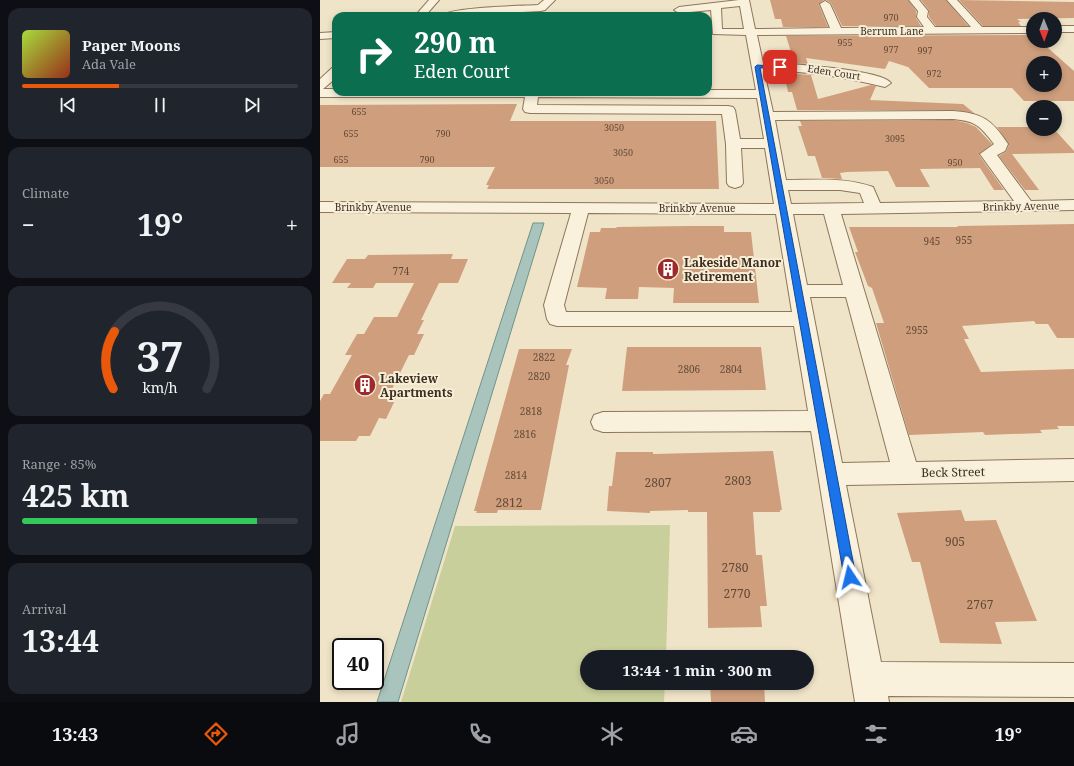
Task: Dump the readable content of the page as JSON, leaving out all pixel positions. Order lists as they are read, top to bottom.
{
  "streets": {
    "street": [
      "Berrum Lane",
      "Eden Court",
      "Brinkby Avenue",
      "Beck Street"
    ]
  },
  "places": {
    "building": ["Lakeside Manor Retirement", "Lakeview Apartments"]
  },
  "house_numbers": [
    "970",
    "955",
    "977",
    "997",
    "972",
    "655",
    "3050",
    "655",
    "790",
    "3095",
    "3050",
    "655",
    "790",
    "950",
    "3050",
    "955",
    "945",
    "774",
    "2955",
    "2822",
    "2806",
    "2804",
    "2820",
    "2818",
    "2816",
    "2814",
    "2803",
    "2807",
    "2812",
    "905",
    "2780",
    "2770",
    "2767"
  ],
  "north": "bottom",
  "page": {
    "map_buttons": ["+", "−"],
    "turn": ["290 m", "Eden Court"],
    "song": ["Paper Moons", "Ada Vale"],
    "tile": [
      "Climate",
      ["Range · 85%", "425 km"],
      ["Arrival", "13:44"]
    ],
    "heat": ["−", "19°", "+"],
    "limit": "40",
    "trip": "13:44 · 1 min · 300 m",
    "tabs": ["13:43", "19°"],
    "gauge": ["37", "km/h"]
  }
}
